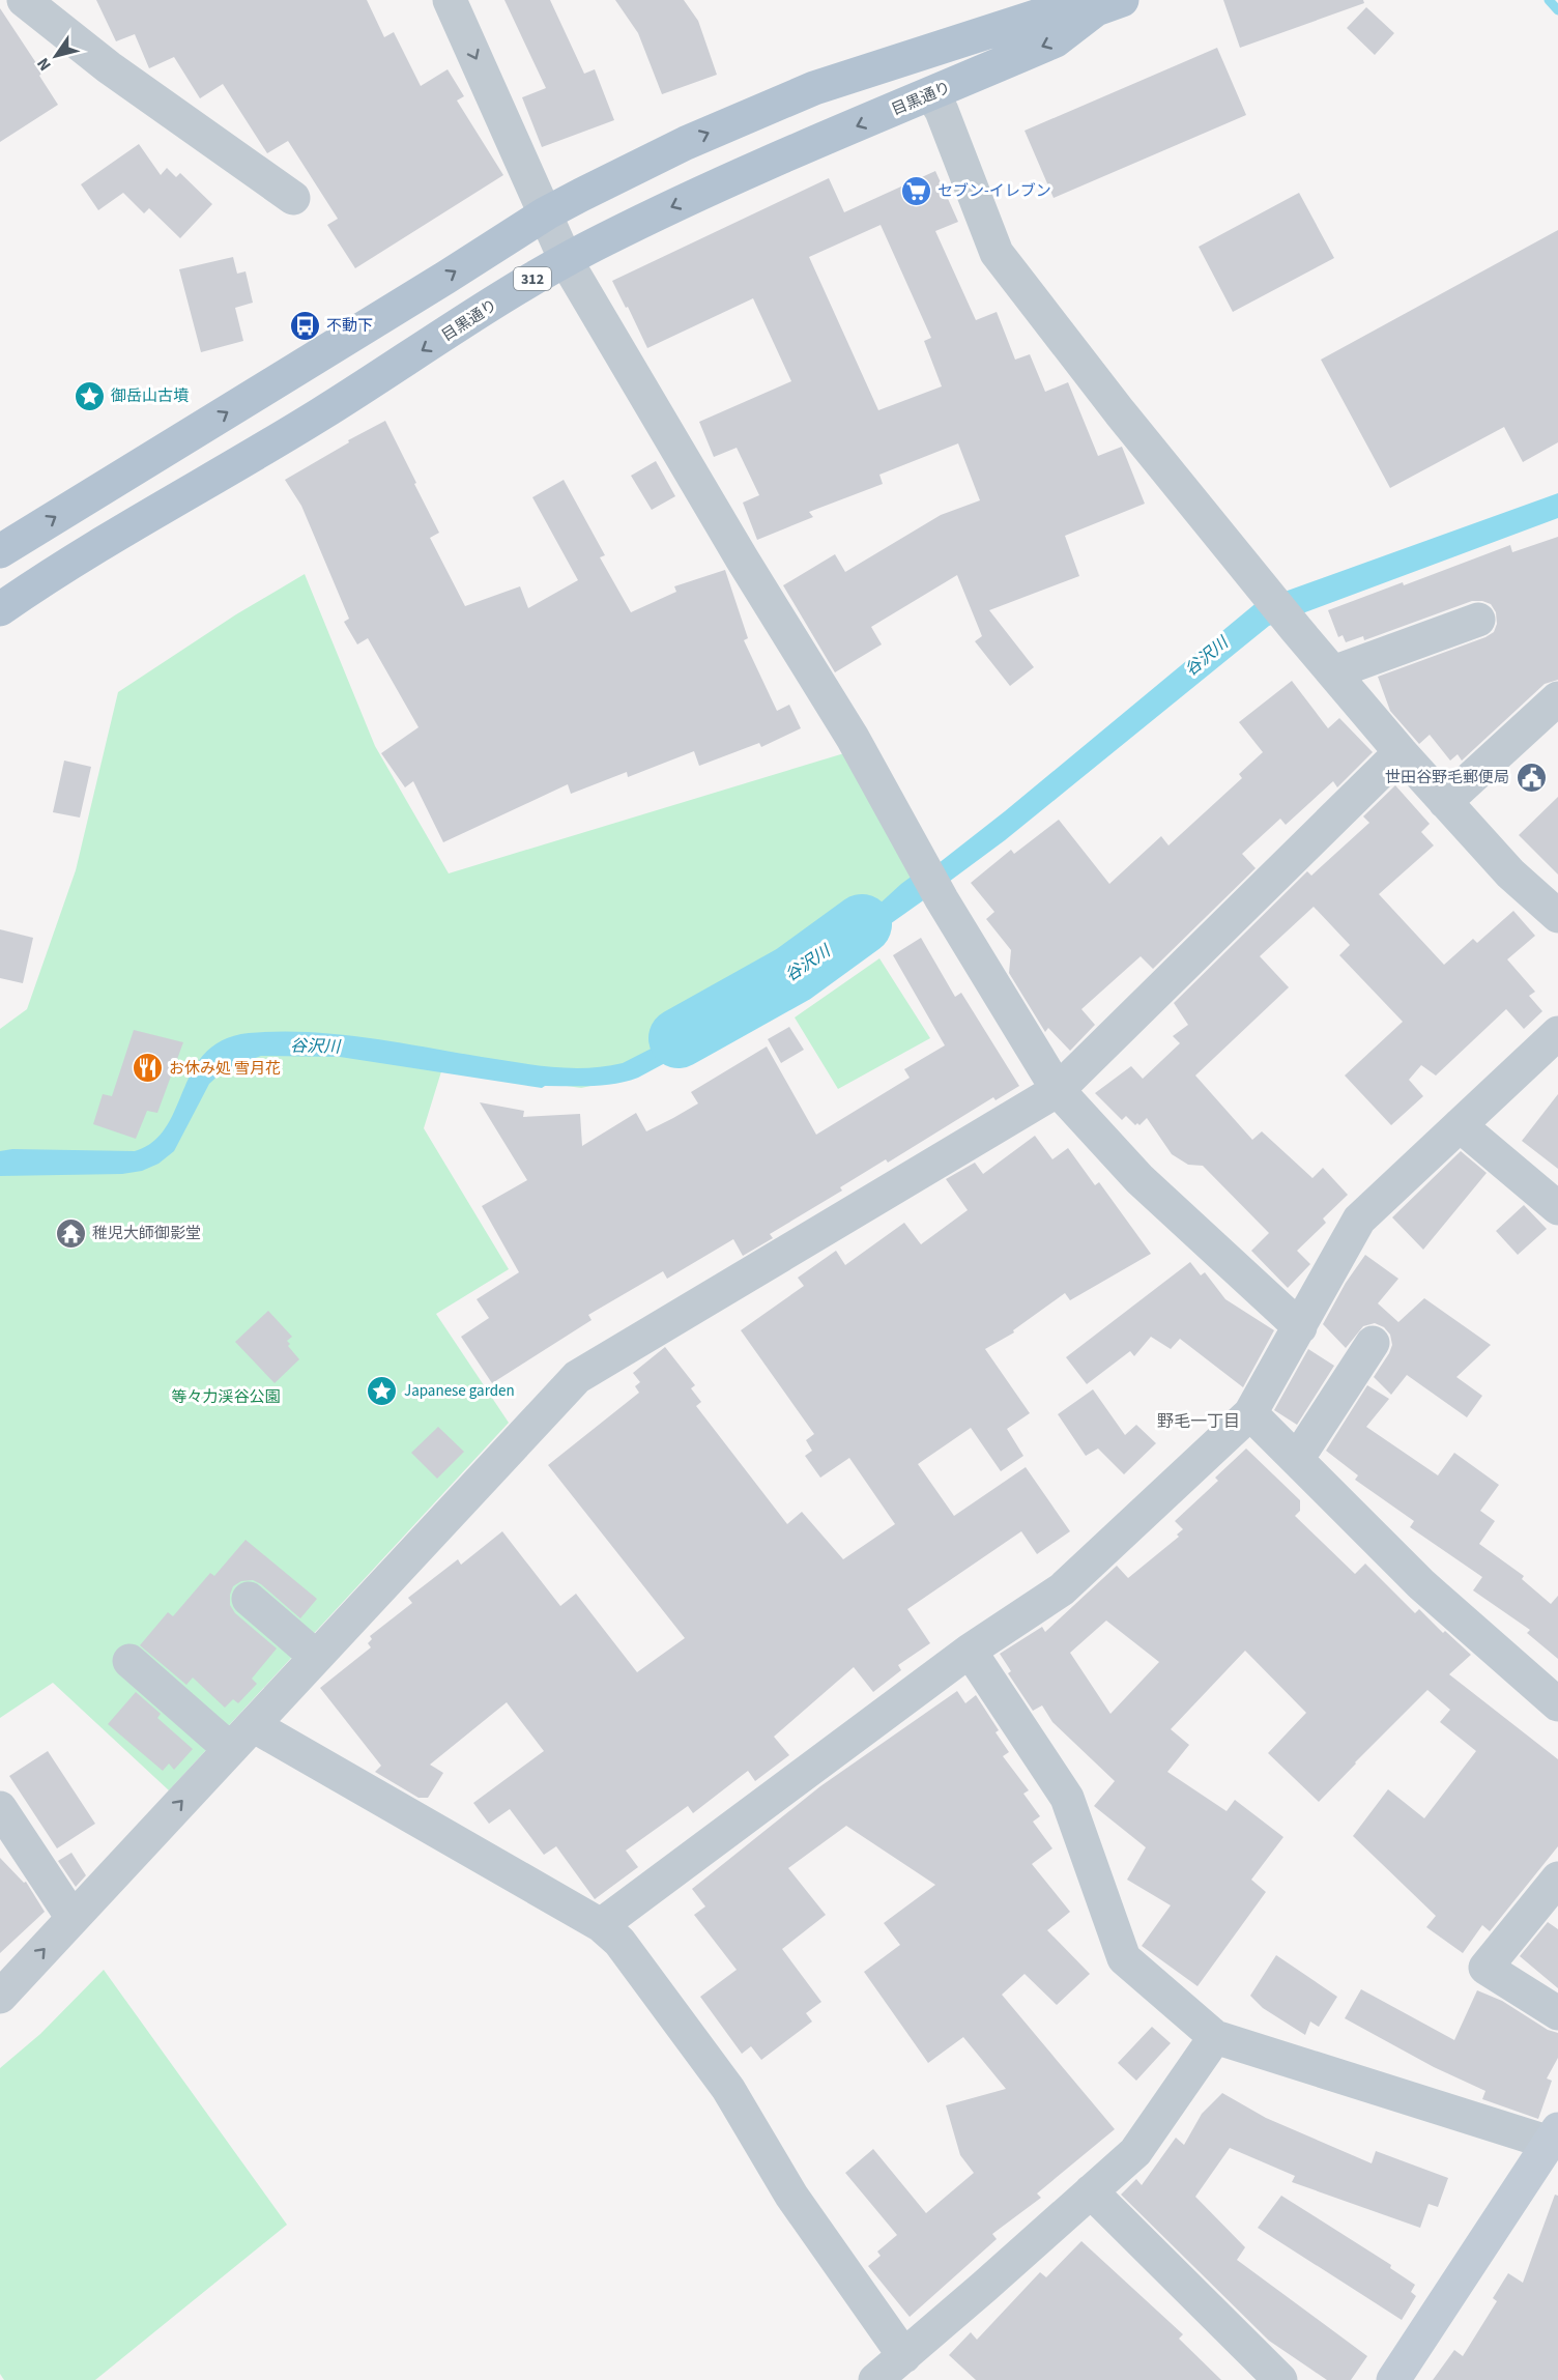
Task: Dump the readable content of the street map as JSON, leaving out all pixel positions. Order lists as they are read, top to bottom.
{
  "streets": {
    "main road": ["目黒通り", "312"]
  },
  "districts": ["野毛一丁目"],
  "water": ["谷沢川"],
  "parks": ["等々力渓谷公園"],
  "places": {
    "supermarket": ["セブン-イレブン"],
    "bus stop": ["不動下"],
    "place": ["御岳山古墳", "Japanese garden"],
    "public building": ["世田谷野毛郵便局"],
    "restaurant": ["お休み処 雪月花"],
    "temple": ["稚児大師御影堂"]
  },
  "north": "bottom left"
}
